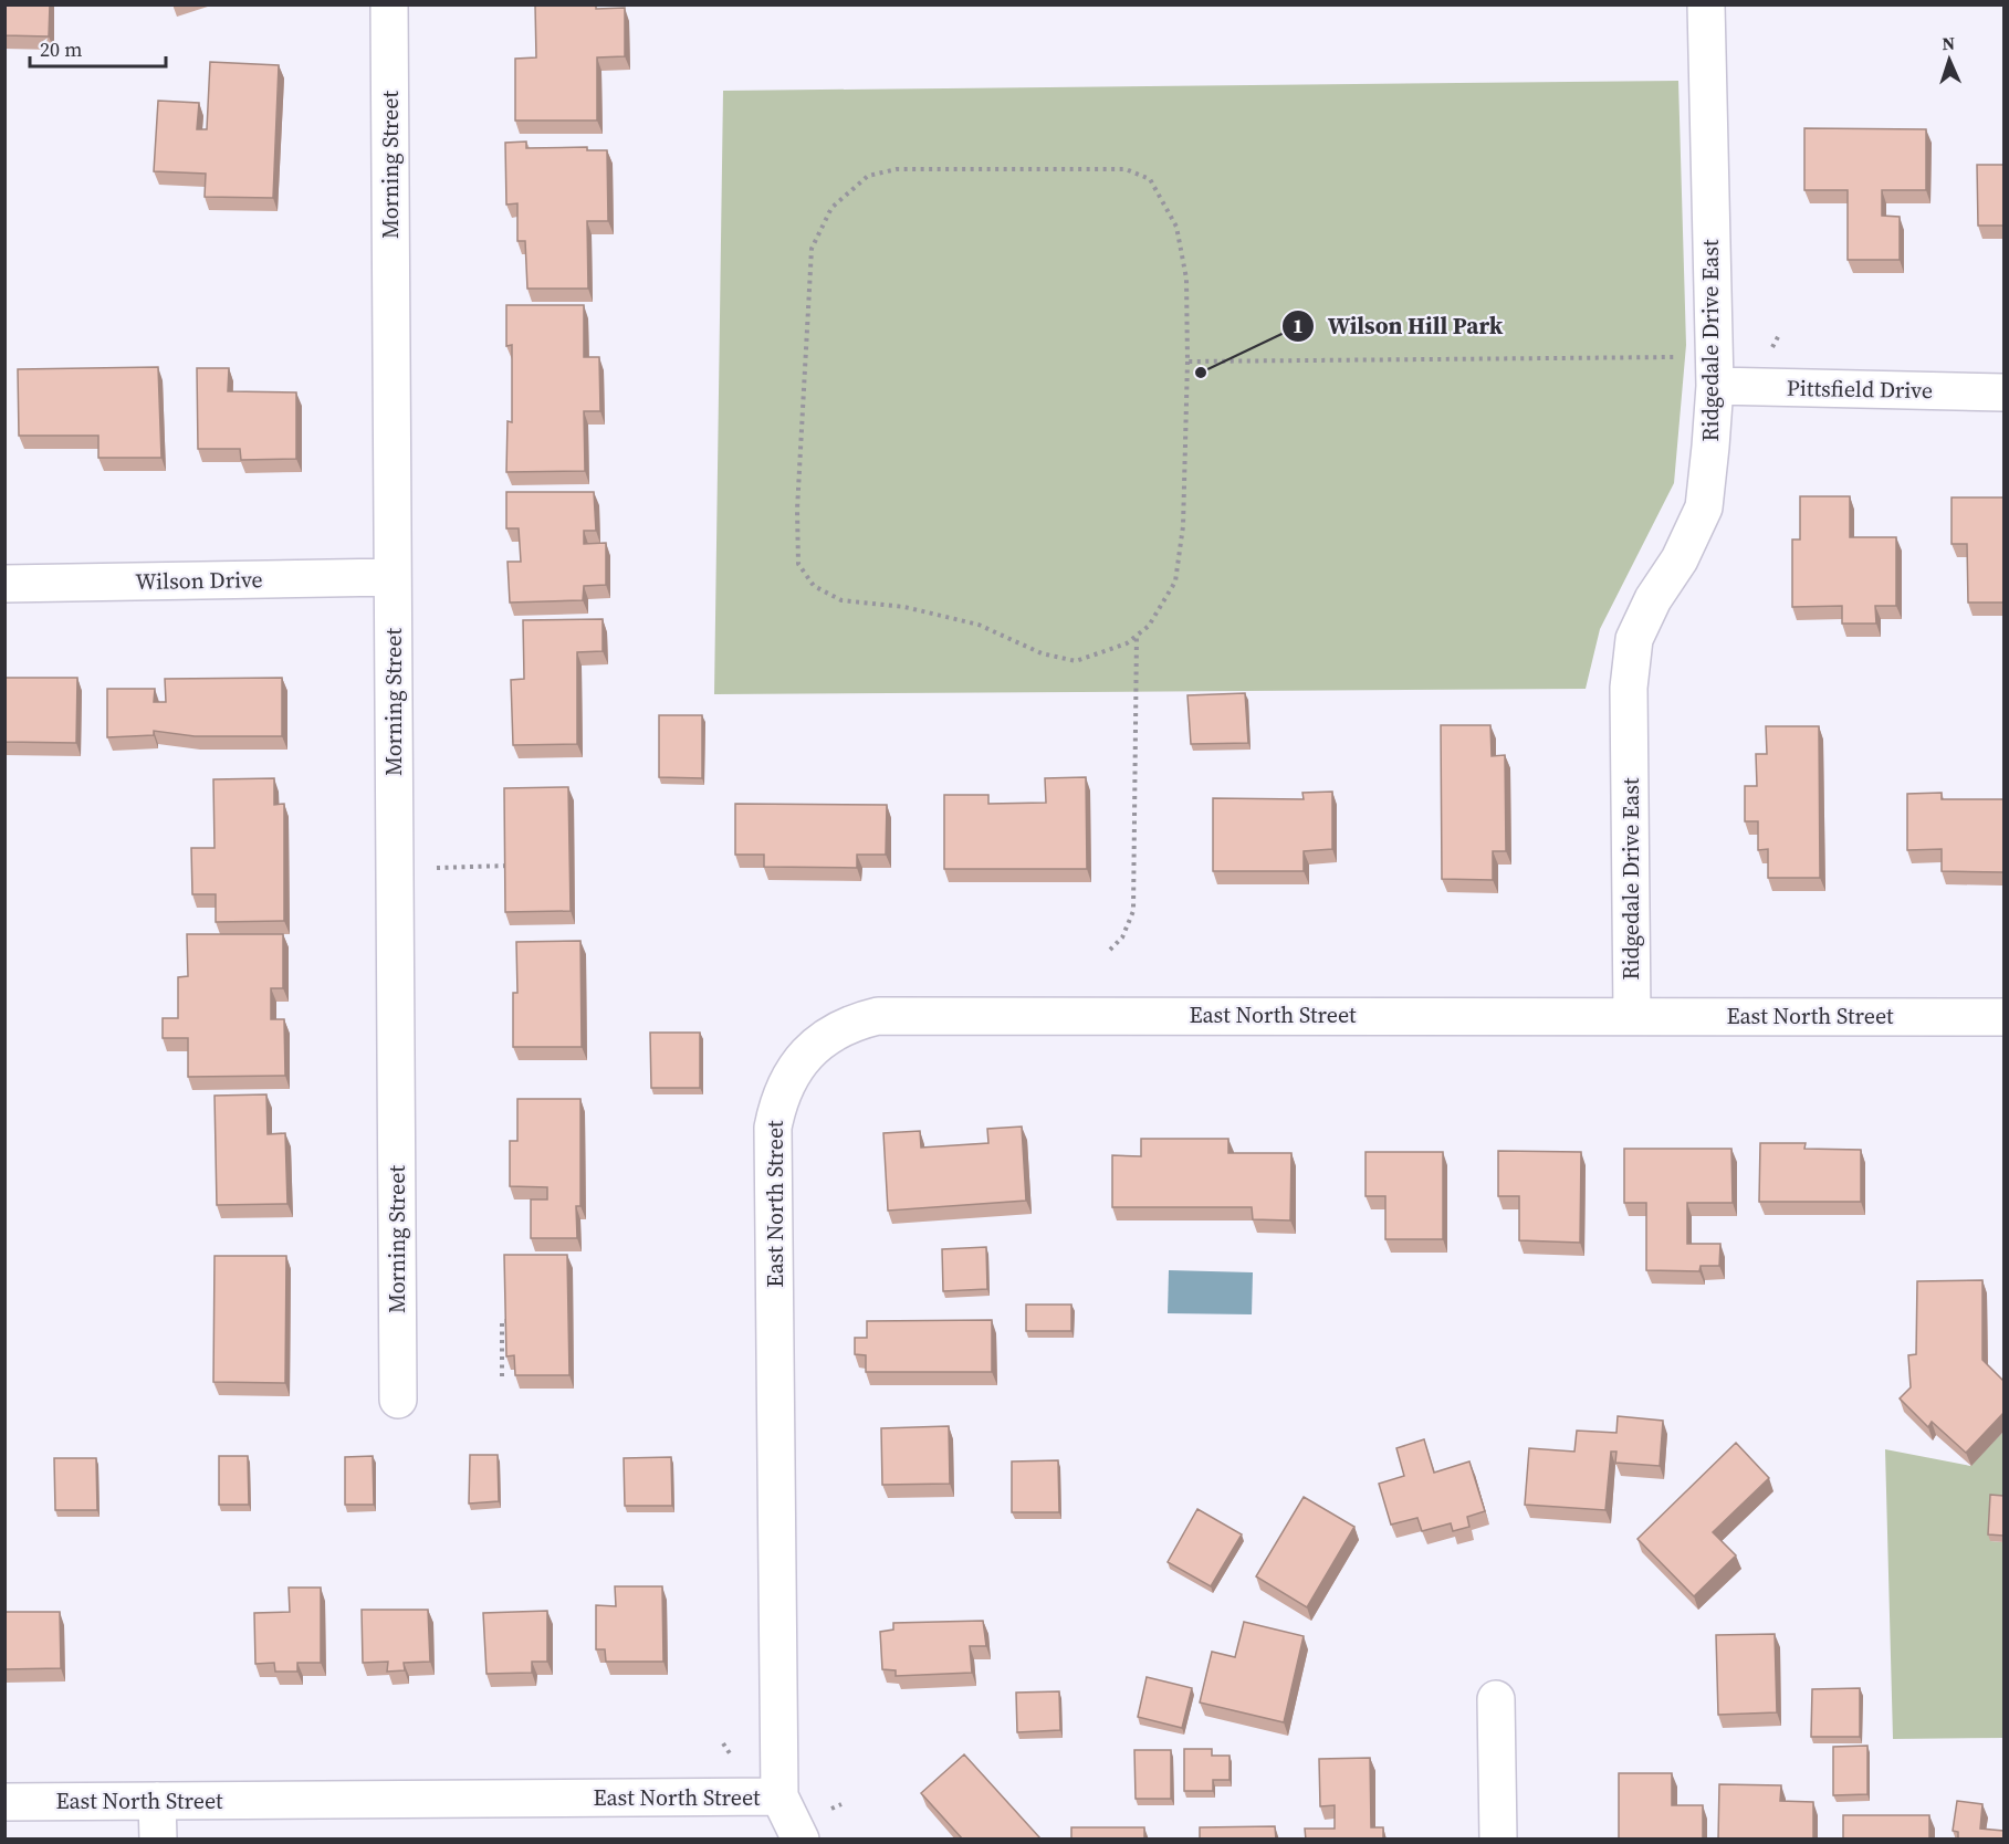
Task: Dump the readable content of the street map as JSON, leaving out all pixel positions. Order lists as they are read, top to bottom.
{
  "streets": {
    "street": [
      "Morning Street",
      "Ridgedale Drive East",
      "Pittsfield Drive",
      "Wilson Drive",
      "East North Street"
    ]
  },
  "crossings": [
    ["Morning Street", "Wilson Drive"],
    ["Ridgedale Drive East", "Pittsfield Drive"],
    ["Ridgedale Drive East", "East North Street"]
  ],
  "places": ["Wilson Hill Park"],
  "scale_bar": "20 m",
  "north": "top"
}
